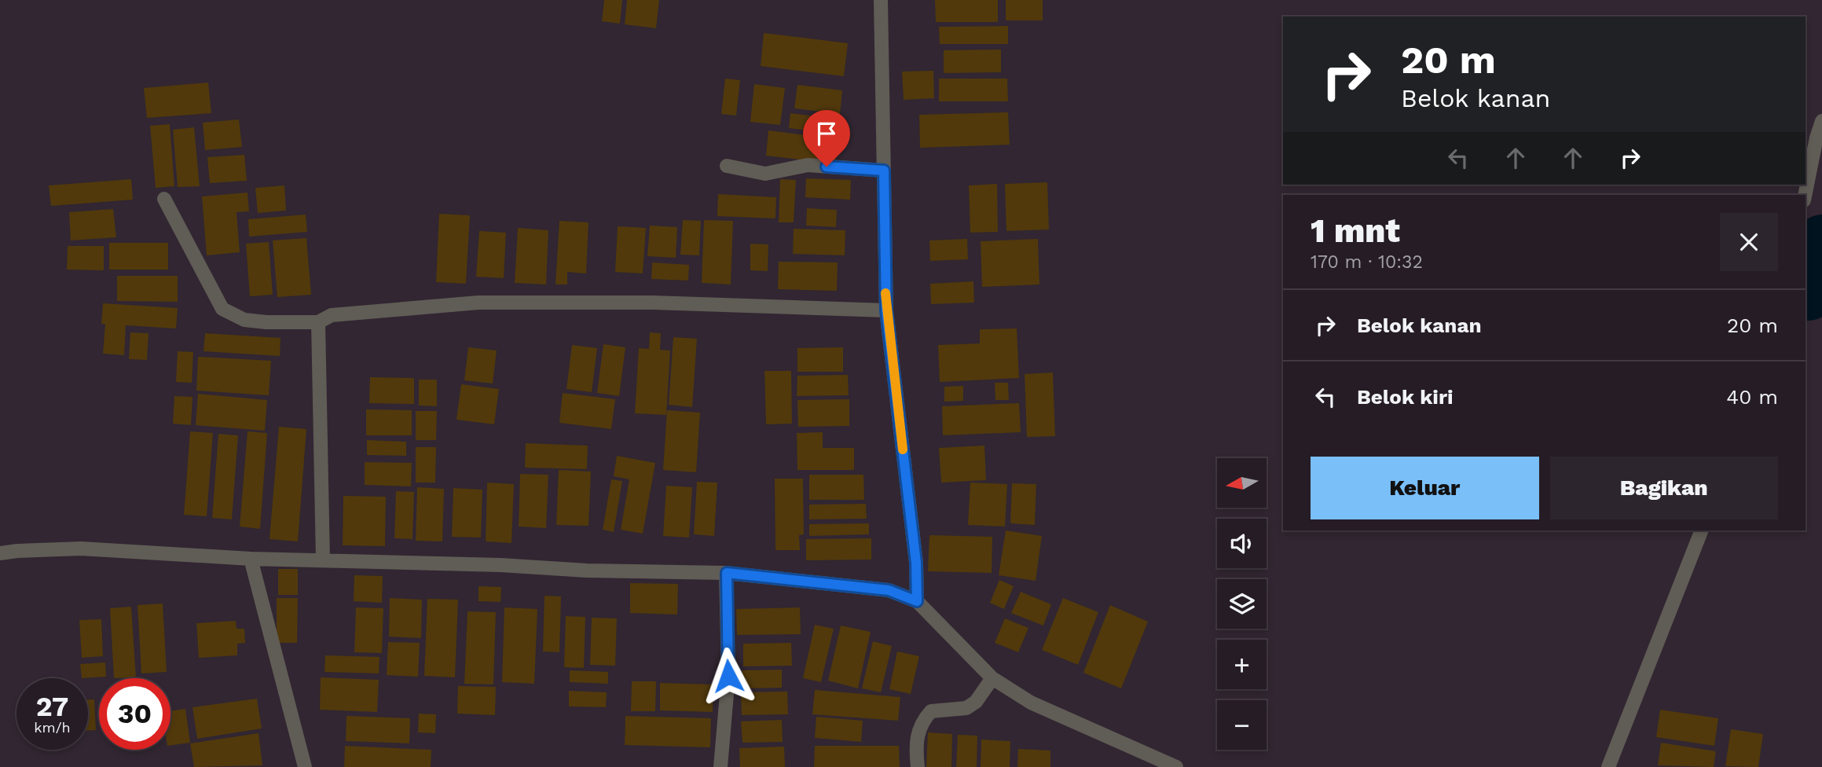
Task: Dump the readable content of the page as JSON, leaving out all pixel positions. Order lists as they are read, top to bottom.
{
  "north": "left",
  "page": {
    "turn": ["20 m", "Belok kanan"],
    "heading": ["1 mnt", "170 m · 10:32"],
    "list": [
      {
        "name": "Belok kanan",
        "value": "20 m"
      },
      {
        "name": "Belok kiri",
        "value": "40 m"
      }
    ],
    "buttons": ["Keluar", "Bagikan"],
    "map_buttons": ["+", "−"],
    "speed": "27 km/h",
    "limit": "30"
  }
}
